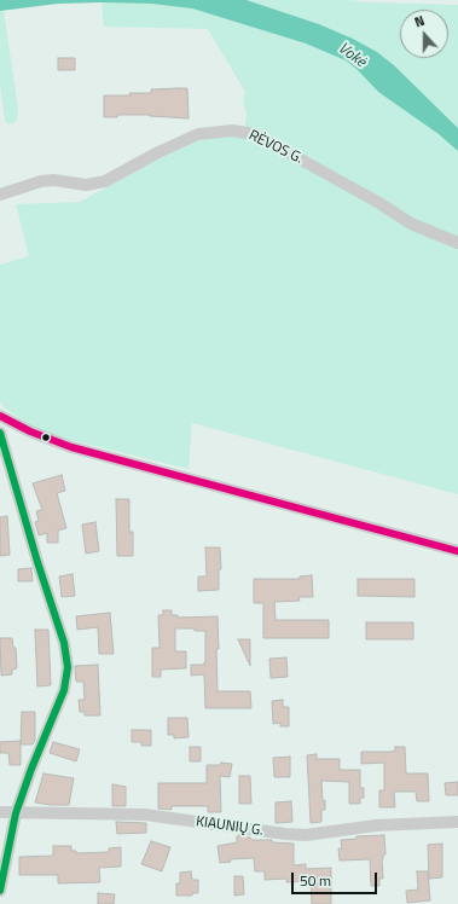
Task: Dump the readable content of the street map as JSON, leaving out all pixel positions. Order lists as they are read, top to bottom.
{
  "streets": {
    "street": ["RĖVOS G.", "KIAUNIŲ G."]
  },
  "water": ["Vokė"],
  "scale_bar": "50 m",
  "north": "top"
}
